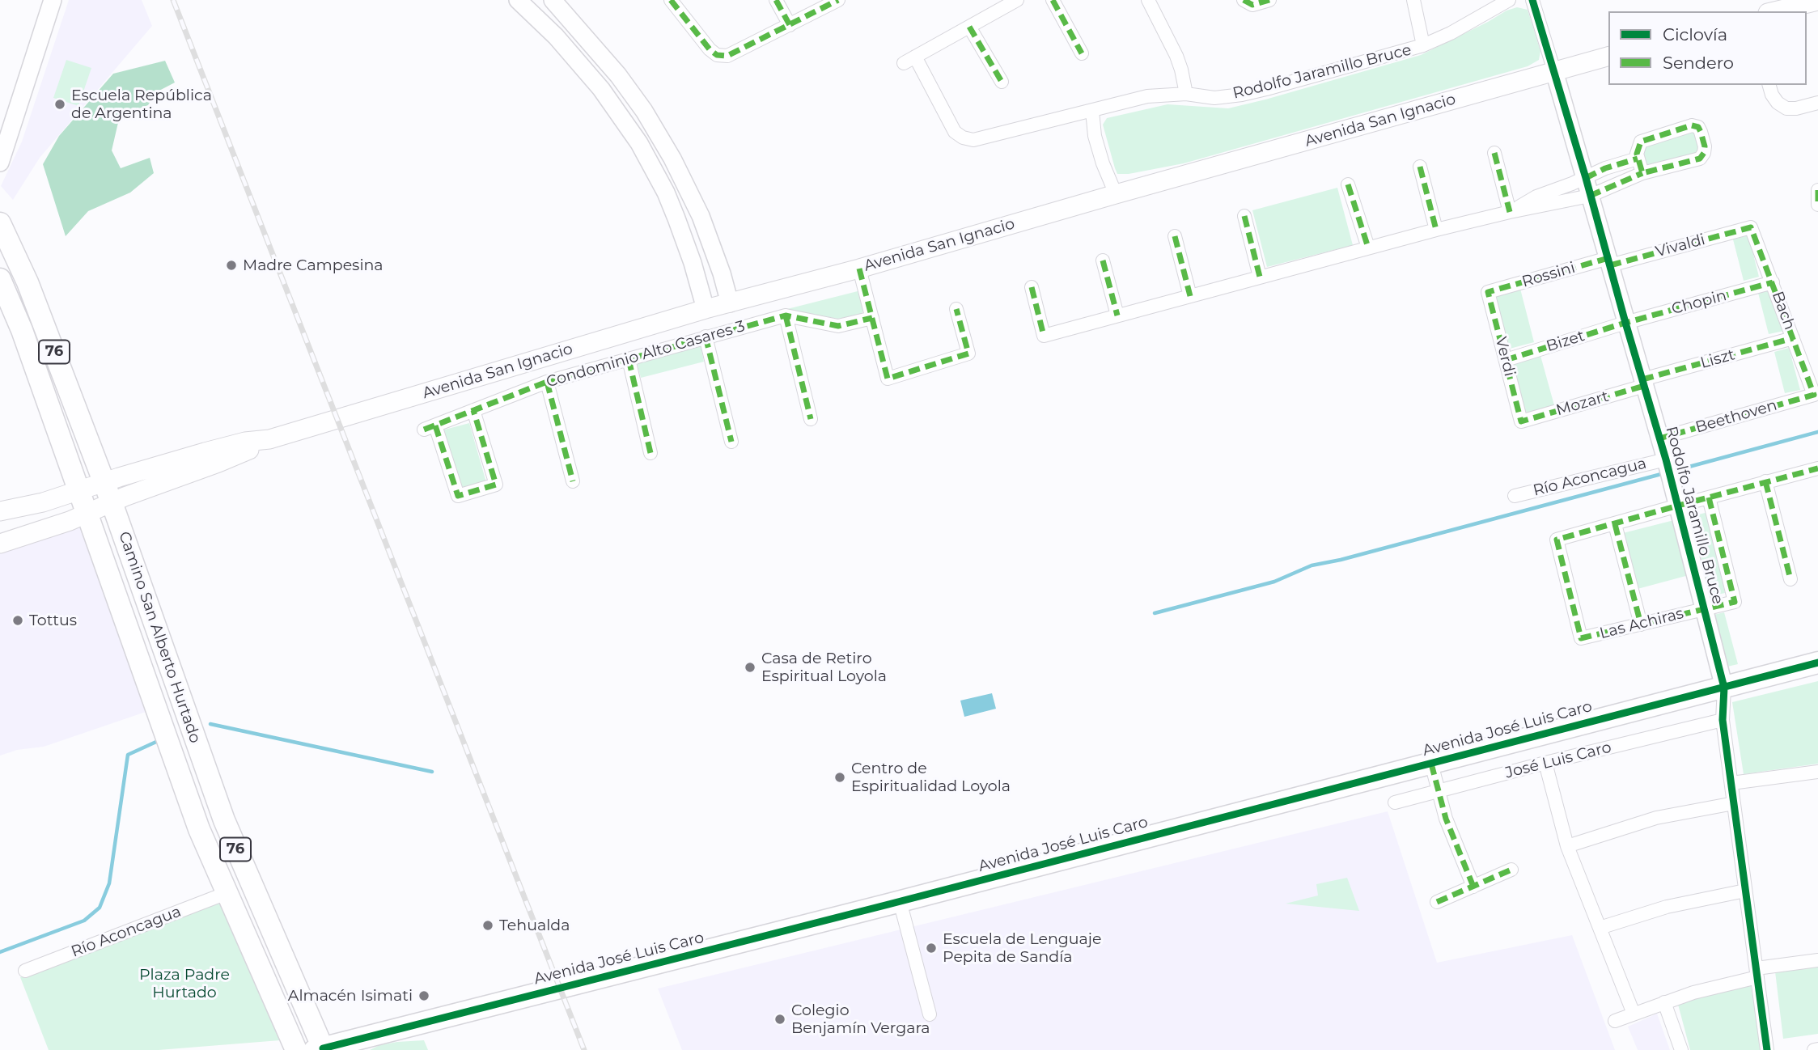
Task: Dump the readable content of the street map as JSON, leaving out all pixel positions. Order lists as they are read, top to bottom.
{
  "streets": {
    "main road": [
      "Avenida San Ignacio",
      "76",
      "Camino San Alberto Hurtado",
      "Avenida José Luis Caro"
    ],
    "street": [
      "Rodolfo Jaramillo Bruce",
      "Vivaldi",
      "Rossini",
      "Chopin",
      "Bach",
      "Bizet",
      "Condominio Alto Casares 3",
      "Verdi",
      "Liszt",
      "Mozart",
      "Beethoven",
      "Río Aconcagua",
      "Las Achiras",
      "José Luis Caro"
    ]
  },
  "crossings": [
    ["Rodolfo Jaramillo Bruce", "Avenida San Ignacio"],
    ["Rodolfo Jaramillo Bruce", "Vivaldi"],
    ["Rodolfo Jaramillo Bruce", "Rossini"],
    ["Rodolfo Jaramillo Bruce", "Chopin"],
    ["Rodolfo Jaramillo Bruce", "Bizet"],
    ["Rodolfo Jaramillo Bruce", "Liszt"],
    ["Rodolfo Jaramillo Bruce", "Mozart"],
    ["Rodolfo Jaramillo Bruce", "Beethoven"],
    ["Rodolfo Jaramillo Bruce", "Río Aconcagua"],
    ["Rodolfo Jaramillo Bruce", "Las Achiras"],
    ["Rodolfo Jaramillo Bruce", "Avenida José Luis Caro"],
    ["Rodolfo Jaramillo Bruce", "José Luis Caro"],
    ["Avenida San Ignacio", "Camino San Alberto Hurtado"],
    ["Vivaldi", "Rossini"],
    ["Vivaldi", "Bach"],
    ["Rossini", "Verdi"],
    ["Chopin", "Bach"],
    ["Chopin", "Bizet"],
    ["Bach", "Liszt"],
    ["Bach", "Beethoven"],
    ["Bizet", "Verdi"],
    ["Verdi", "Mozart"],
    ["Liszt", "Mozart"],
    ["Río Aconcagua", "Camino San Alberto Hurtado"],
    ["Camino San Alberto Hurtado", "Avenida José Luis Caro"]
  ],
  "parks": ["Plaza Padre Hurtado"],
  "places": [
    "Escuela República de Argentina",
    "Madre Campesina",
    "Tottus",
    "Casa de Retiro Espiritual Loyola",
    "Centro de Espiritualidad Loyola",
    "Tehualda",
    "Escuela de Lenguaje Pepita de Sandía",
    "Almacén Isimati",
    "Colegio Benjamín Vergara"
  ],
  "legend": ["Ciclovía", "Sendero"]
}
